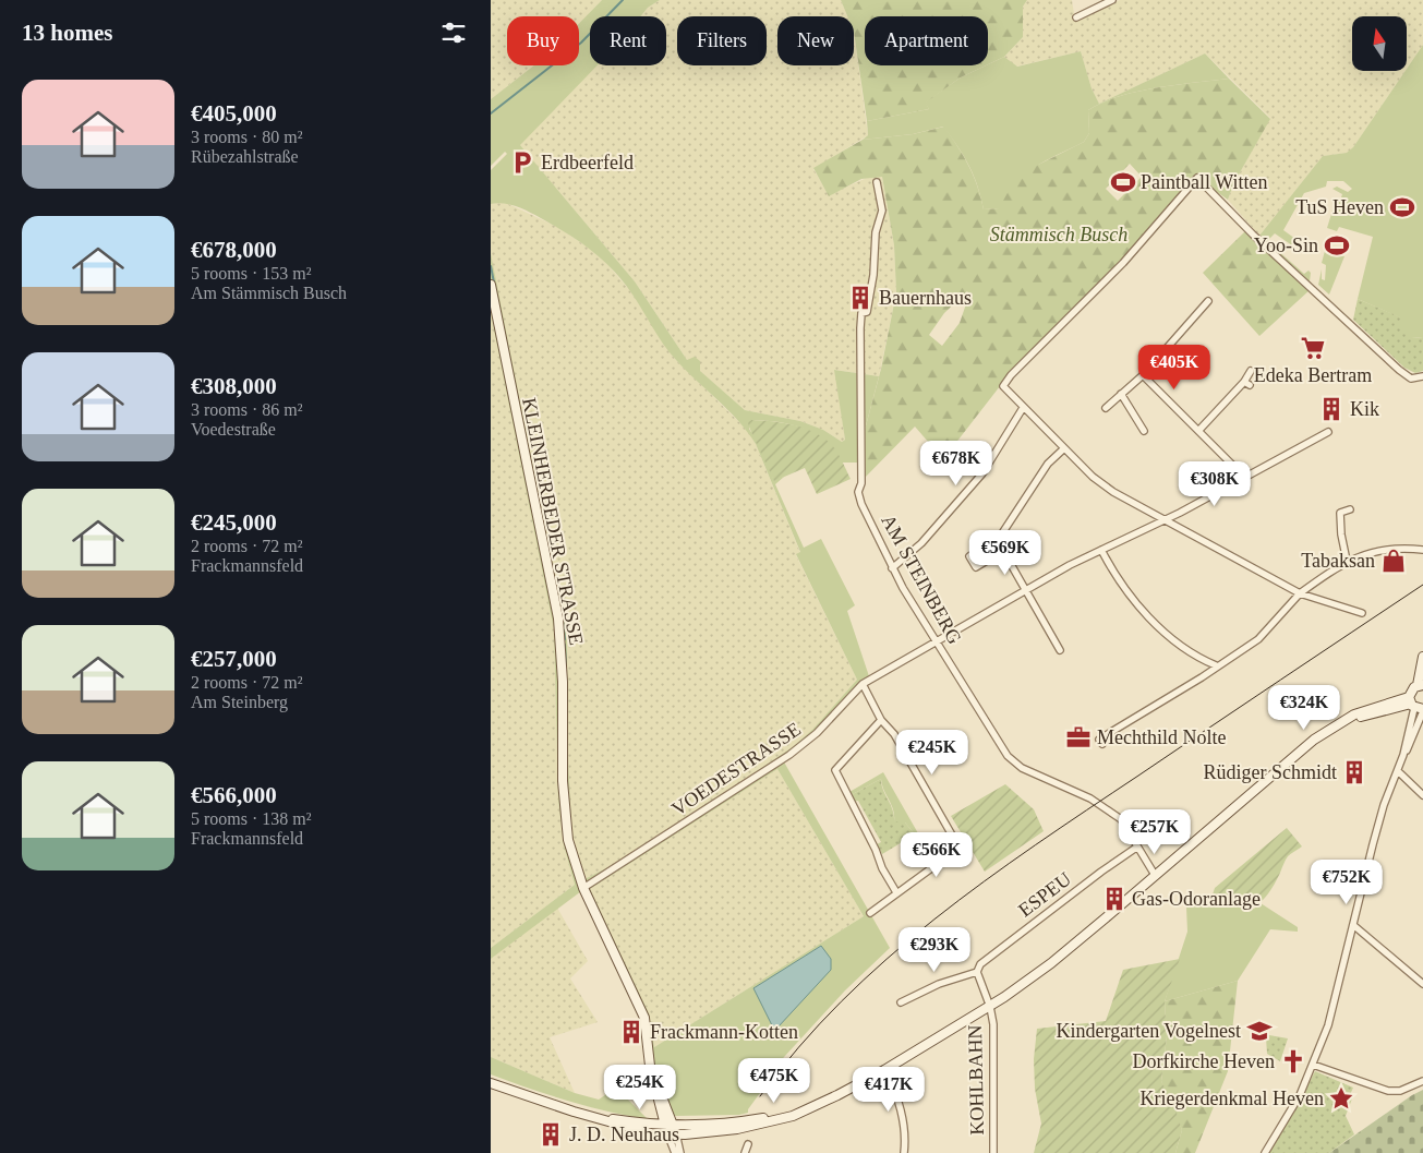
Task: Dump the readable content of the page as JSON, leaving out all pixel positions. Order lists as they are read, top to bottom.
{
  "streets": {
    "street": [
      "KLEINHERBEDER STRASSE",
      "AM STEINBERG",
      "VOEDESTRASSE",
      "ESPEU",
      "KOHLBAHN"
    ]
  },
  "crossings": [
    ["KLEINHERBEDER STRASSE", "VOEDESTRASSE"],
    ["AM STEINBERG", "VOEDESTRASSE"],
    ["AM STEINBERG", "ESPEU"]
  ],
  "parks": ["Stämmisch Busch"],
  "places": {
    "parking": ["Erdbeerfeld"],
    "sports": ["Paintball Witten", "TuS Heven", "Yoo-Sin"],
    "building": [
      "Bauernhaus",
      "Kik",
      "Rüdiger Schmidt",
      "Gas-Odoranlage",
      "Frackmann-Kotten",
      "J. D. Neuhaus"
    ],
    "supermarket": ["Edeka Bertram"],
    "shop": ["Tabaksan"],
    "office": ["Mechthild Nolte"],
    "school or university": ["Kindergarten Vogelnest"],
    "church": ["Dorfkirche Heven"],
    "place": ["Kriegerdenkmal Heven"]
  },
  "north": "top",
  "page": {
    "heading": "13 homes",
    "chip": [
      "Buy",
      "Rent",
      "Filters",
      "New",
      "Apartment"
    ],
    "list": [
      {
        "name": "€405,000",
        "note": "3 rooms · 80 m² · Rübezahlstraße"
      },
      {
        "name": "€678,000",
        "note": "5 rooms · 153 m² · Am Stämmisch Busch"
      },
      {
        "name": "€308,000",
        "note": "3 rooms · 86 m² · Voedestraße"
      },
      {
        "name": "€245,000",
        "note": "2 rooms · 72 m² · Frackmannsfeld"
      },
      {
        "name": "€257,000",
        "note": "2 rooms · 72 m² · Am Steinberg"
      },
      {
        "name": "€566,000",
        "note": "5 rooms · 138 m² · Frackmannsfeld"
      }
    ],
    "price": [
      "€405K",
      "€678K",
      "€308K",
      "€569K",
      "€324K",
      "€245K",
      "€257K",
      "€566K",
      "€752K",
      "€293K",
      "€475K",
      "€254K",
      "€417K"
    ]
  }
}
